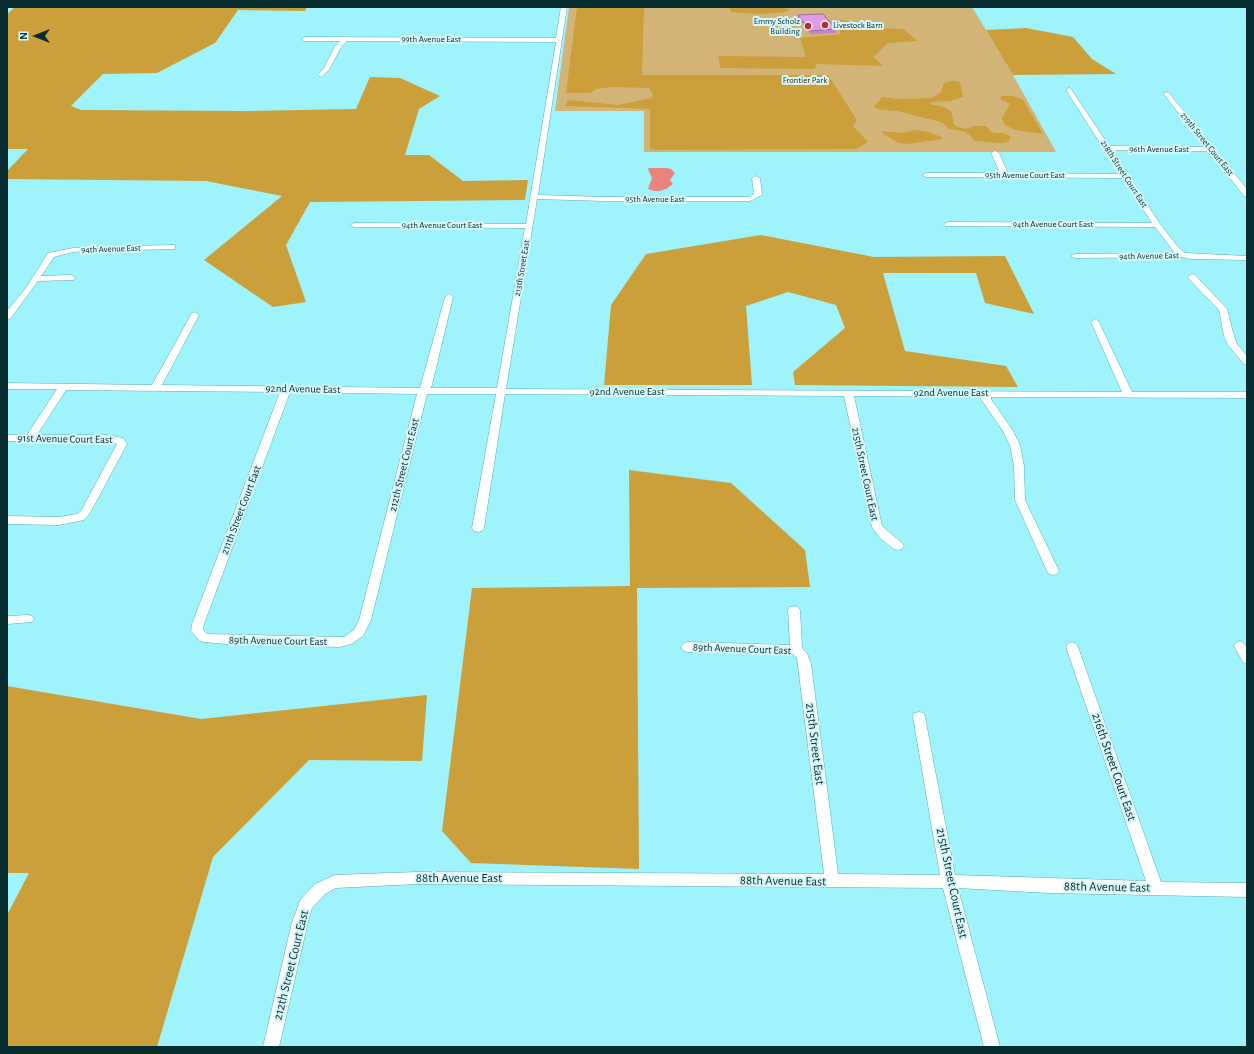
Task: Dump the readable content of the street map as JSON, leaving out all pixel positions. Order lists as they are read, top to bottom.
{
  "streets": {
    "street": [
      "99th Avenue East",
      "219th Street Court East",
      "96th Avenue East",
      "218th Street Court East",
      "95th Avenue Court East",
      "95th Avenue East",
      "94th Avenue Court East",
      "94th Avenue East",
      "213th Street East",
      "92nd Avenue East",
      "91st Avenue Court East",
      "212th Street Court East",
      "215th Street Court East",
      "211th Street Court East",
      "89th Avenue Court East",
      "215th Street East",
      "216th Street Court East",
      "88th Avenue East"
    ]
  },
  "crossings": [
    ["99th Avenue East", "213th Street East"],
    ["219th Street Court East", "96th Avenue East"],
    ["96th Avenue East", "218th Street Court East"],
    ["218th Street Court East", "95th Avenue Court East"],
    ["218th Street Court East", "94th Avenue Court East"],
    ["218th Street Court East", "94th Avenue East"],
    ["95th Avenue East", "213th Street East"],
    ["94th Avenue Court East", "213th Street East"],
    ["213th Street East", "92nd Avenue East"],
    ["92nd Avenue East", "212th Street Court East"],
    ["92nd Avenue East", "215th Street Court East"],
    ["92nd Avenue East", "211th Street Court East"],
    ["212th Street Court East", "89th Avenue Court East"],
    ["212th Street Court East", "88th Avenue East"],
    ["215th Street Court East", "88th Avenue East"],
    ["211th Street Court East", "89th Avenue Court East"],
    ["89th Avenue Court East", "215th Street East"],
    ["215th Street East", "88th Avenue East"],
    ["216th Street Court East", "88th Avenue East"]
  ],
  "parks": ["Frontier Park"],
  "places": ["Livestock Barn", "Emmy Scholz Building"],
  "north": "left"
}
